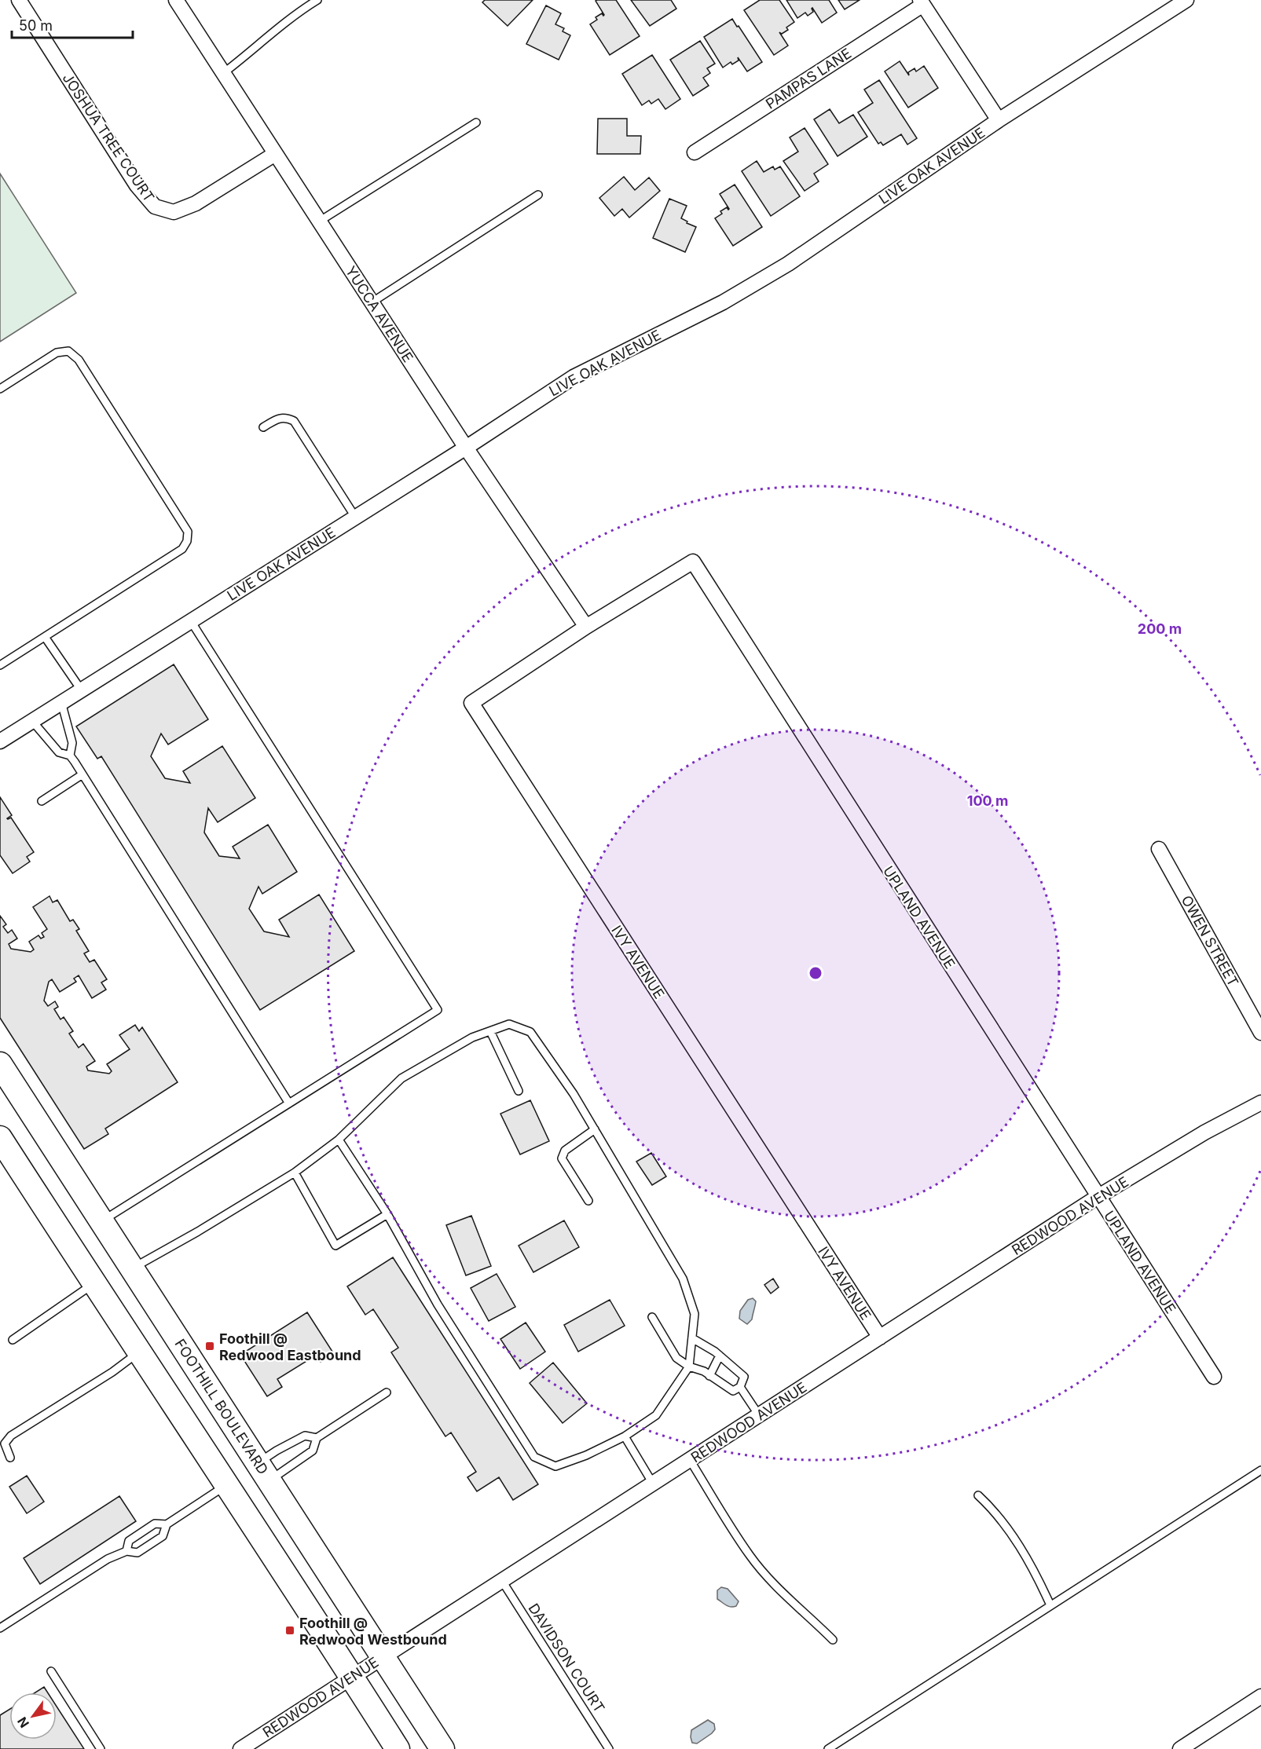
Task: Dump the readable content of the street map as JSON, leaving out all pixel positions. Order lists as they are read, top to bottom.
{
  "streets": {
    "main road": ["FOOTHILL BOULEVARD"],
    "street": [
      "PAMPAS LANE",
      "JOSHUA TREE COURT",
      "LIVE OAK AVENUE",
      "YUCCA AVENUE",
      "UPLAND AVENUE",
      "OWEN STREET",
      "IVY AVENUE",
      "REDWOOD AVENUE"
    ],
    "lane": ["DAVIDSON COURT"]
  },
  "crossings": [
    ["JOSHUA TREE COURT", "YUCCA AVENUE"],
    ["LIVE OAK AVENUE", "YUCCA AVENUE"],
    ["YUCCA AVENUE", "UPLAND AVENUE"],
    ["YUCCA AVENUE", "IVY AVENUE"],
    ["UPLAND AVENUE", "IVY AVENUE"],
    ["UPLAND AVENUE", "REDWOOD AVENUE"],
    ["IVY AVENUE", "REDWOOD AVENUE"],
    ["REDWOOD AVENUE", "FOOTHILL BOULEVARD"],
    ["REDWOOD AVENUE", "DAVIDSON COURT"]
  ],
  "places": {
    "transit": ["Foothill @ Redwood Eastbound", "Foothill @ Redwood Westbound"]
  },
  "scale_bar": "50 m",
  "north": "bottom left",
  "rings": ["200 m", "100 m"]
}
